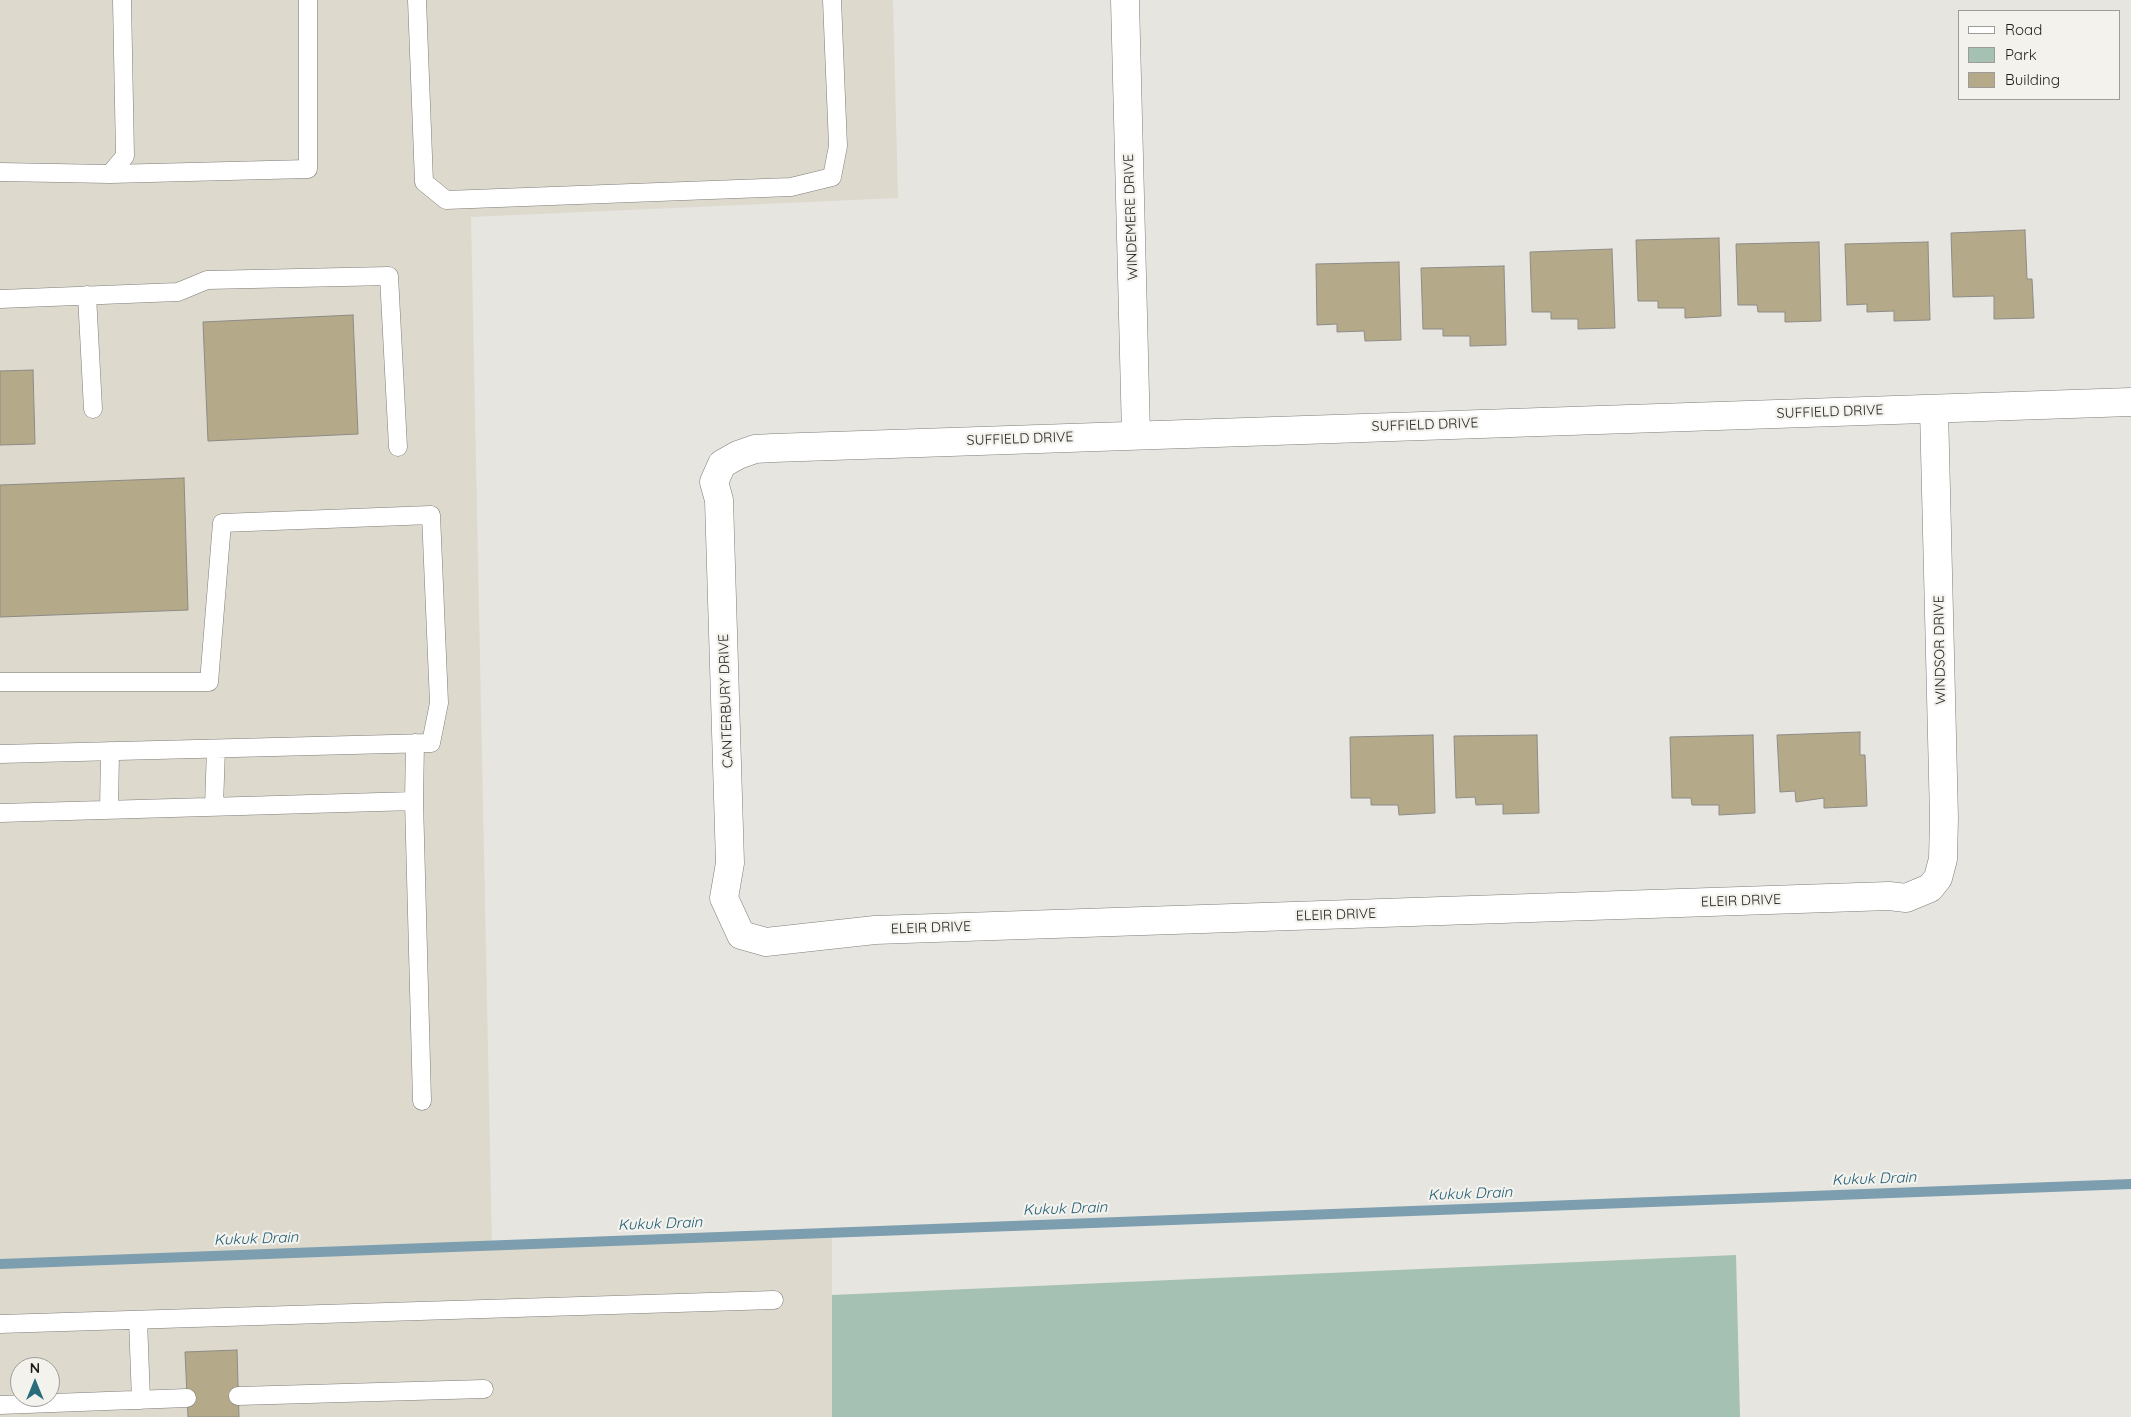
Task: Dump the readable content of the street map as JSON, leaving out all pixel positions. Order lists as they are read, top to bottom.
{
  "streets": {
    "street": [
      "WINDEMERE DRIVE",
      "SUFFIELD DRIVE",
      "WINDSOR DRIVE",
      "CANTERBURY DRIVE",
      "ELEIR DRIVE"
    ]
  },
  "crossings": [
    ["WINDEMERE DRIVE", "SUFFIELD DRIVE"],
    ["SUFFIELD DRIVE", "WINDSOR DRIVE"],
    ["SUFFIELD DRIVE", "CANTERBURY DRIVE"],
    ["WINDSOR DRIVE", "ELEIR DRIVE"],
    ["CANTERBURY DRIVE", "ELEIR DRIVE"]
  ],
  "water": ["Kukuk Drain"],
  "legend": ["Road", "Park", "Building"],
  "north": "top"
}
